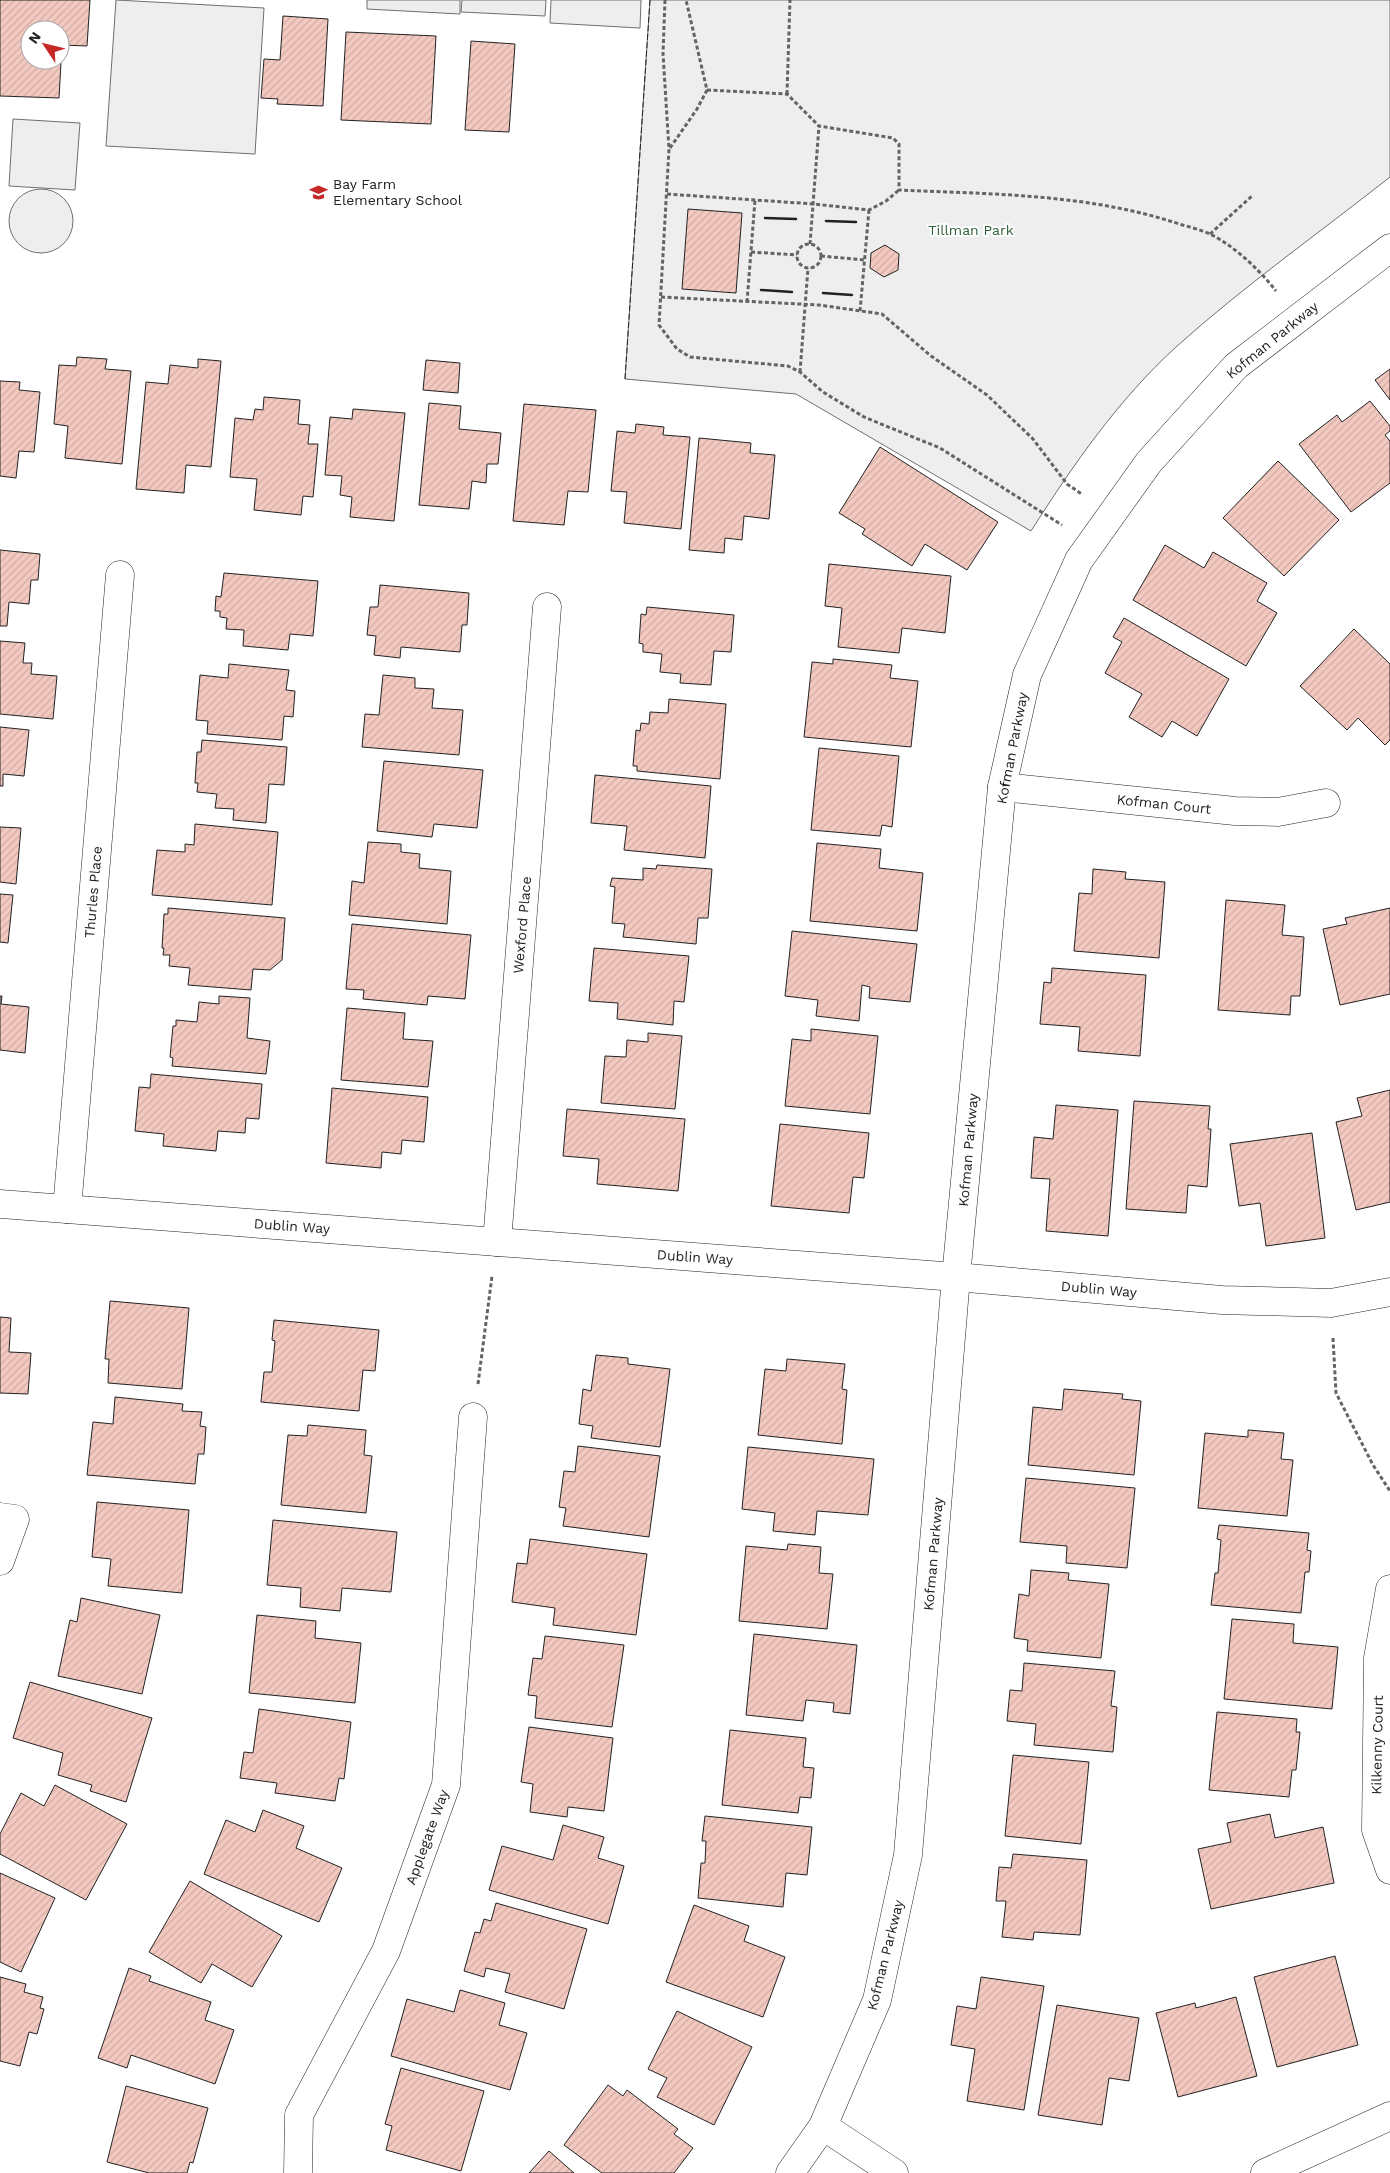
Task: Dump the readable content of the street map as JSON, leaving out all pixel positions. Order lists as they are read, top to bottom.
{
  "streets": {
    "street": [
      "Kofman Parkway",
      "Kofman Court",
      "Thurles Place",
      "Wexford Place",
      "Dublin Way",
      "Kilkenny Court",
      "Applegate Way"
    ]
  },
  "crossings": [
    ["Kofman Parkway", "Kofman Court"],
    ["Kofman Parkway", "Dublin Way"],
    ["Thurles Place", "Dublin Way"],
    ["Wexford Place", "Dublin Way"]
  ],
  "parks": ["Tillman Park"],
  "places": {
    "school or university": ["Bay Farm Elementary School"]
  },
  "north": "top left"
}
